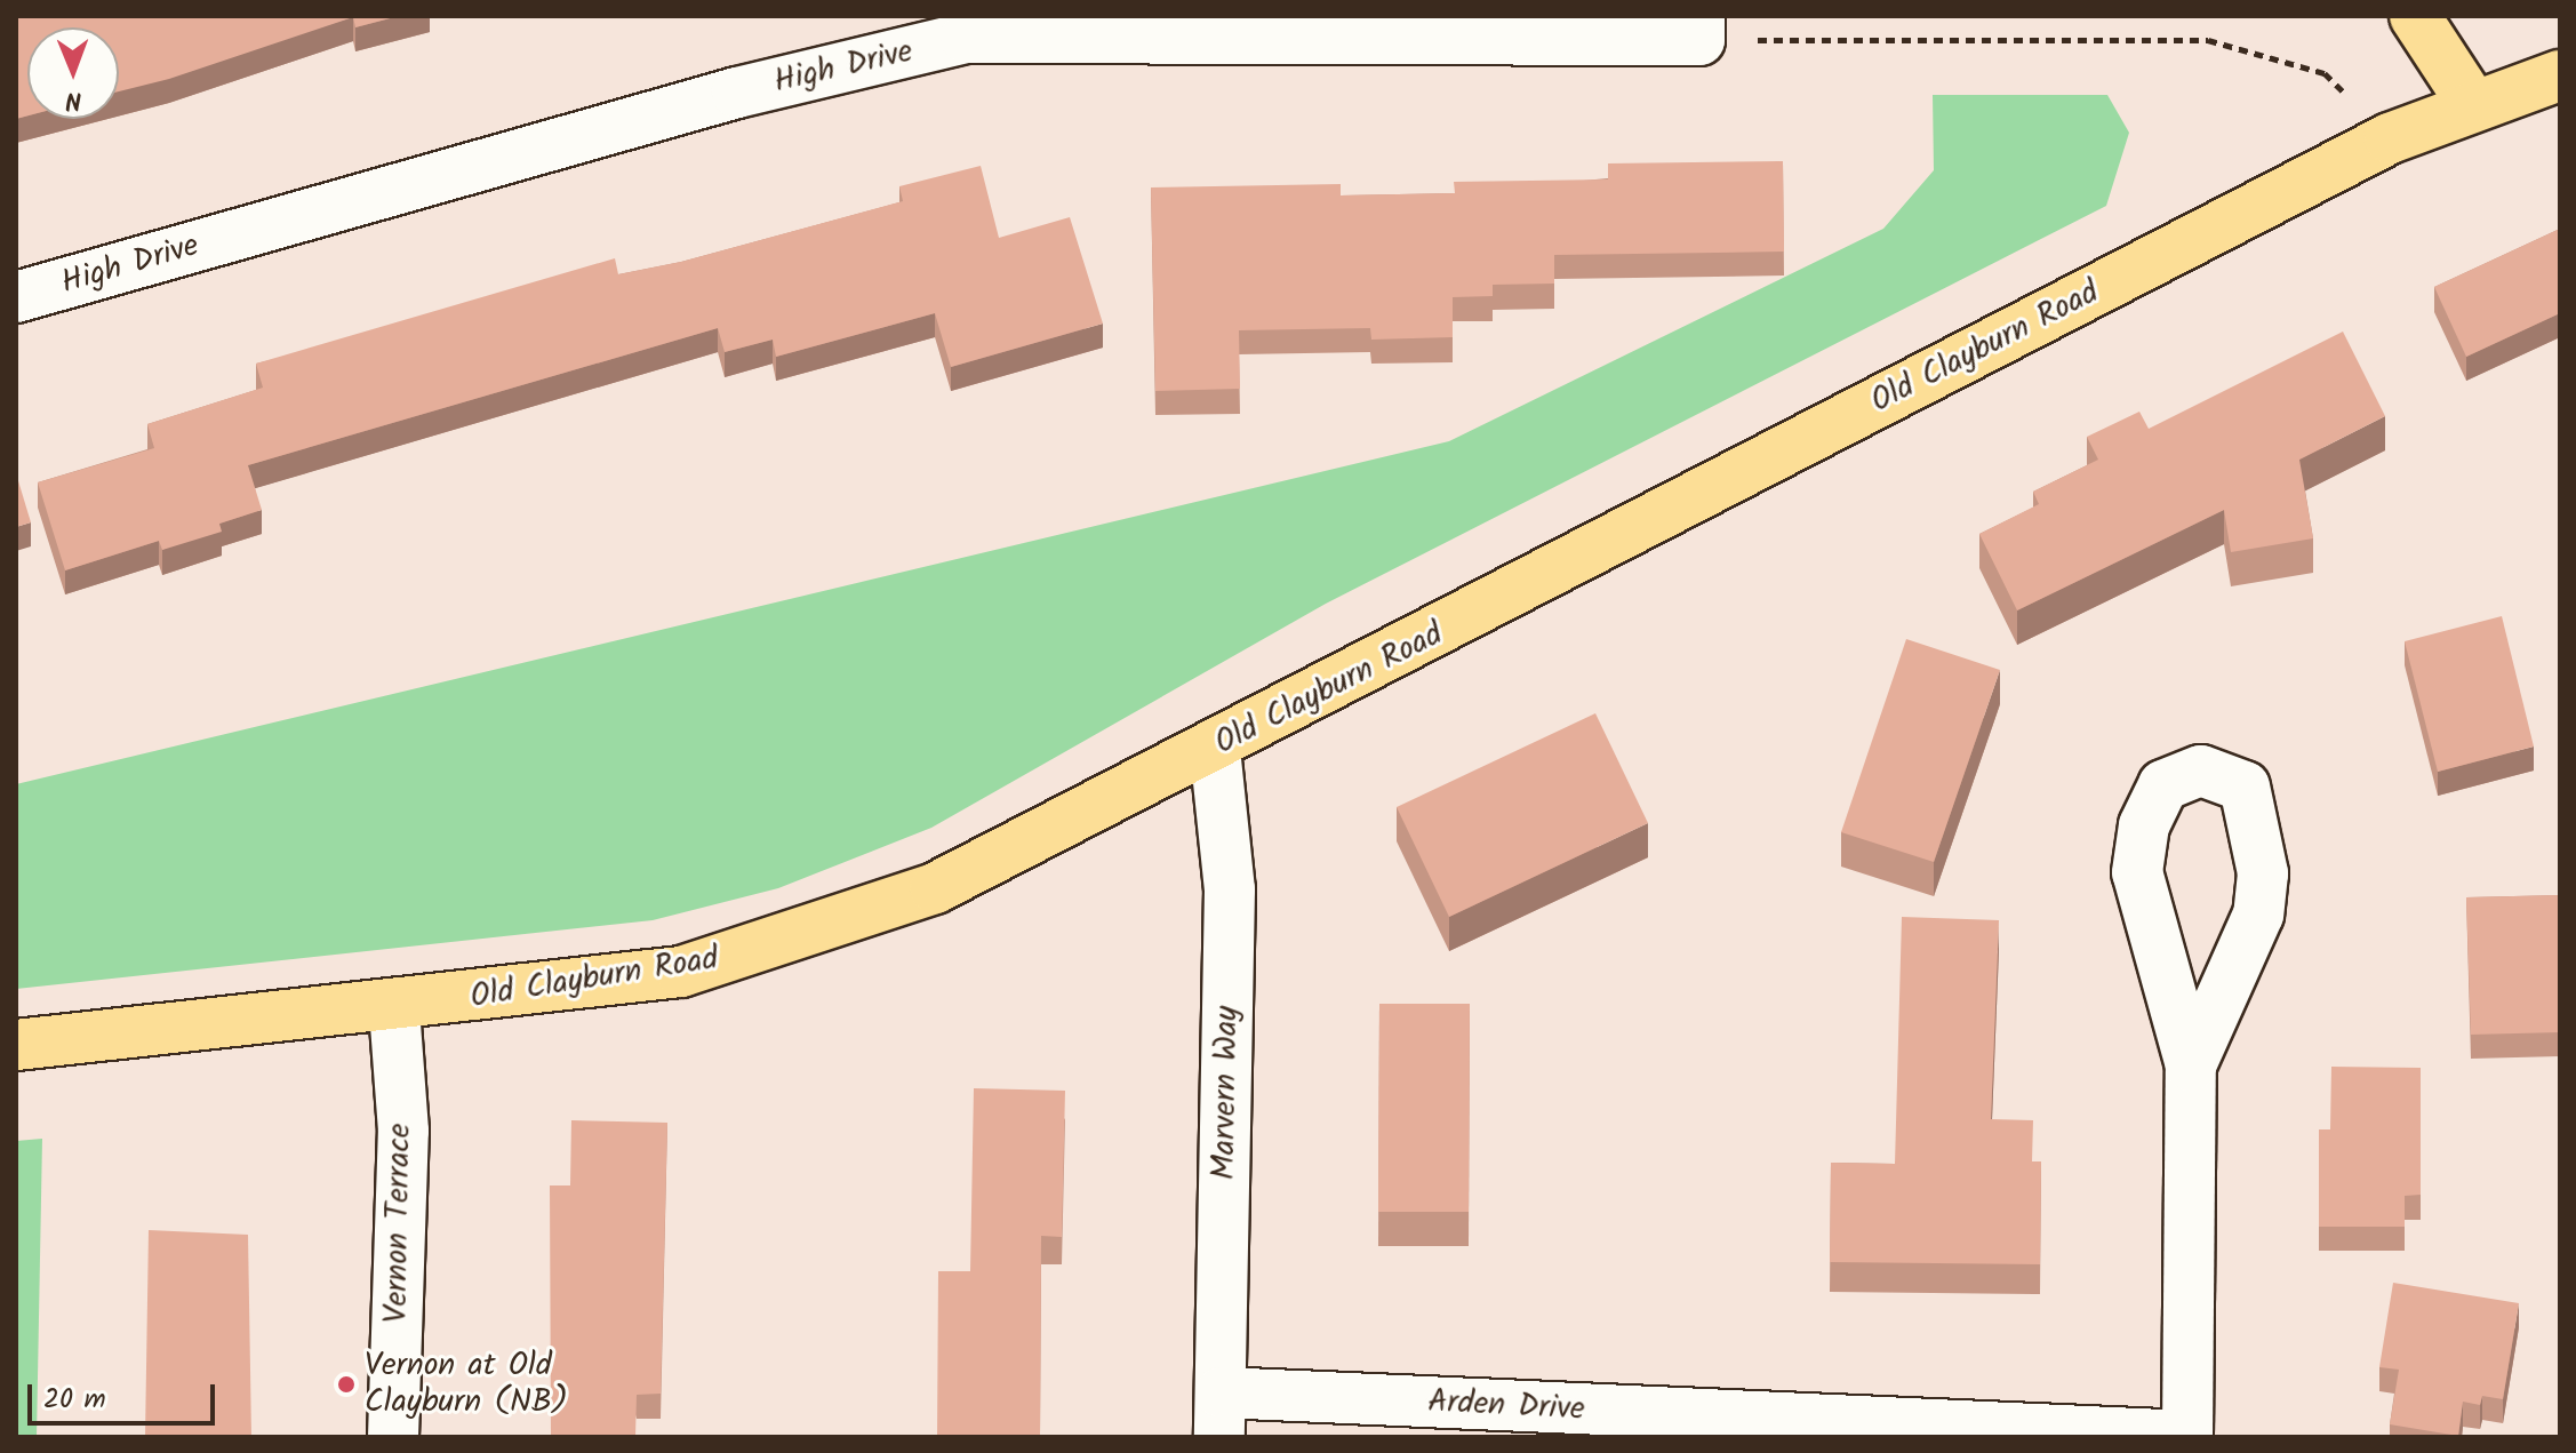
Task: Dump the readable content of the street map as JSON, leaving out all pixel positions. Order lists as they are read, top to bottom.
{
  "streets": {
    "main road": ["Old Clayburn Road"],
    "street": [
      "High Drive",
      "Marvern Way",
      "Vernon Terrace",
      "Arden Drive"
    ]
  },
  "crossings": [
    ["Old Clayburn Road", "Marvern Way"],
    ["Old Clayburn Road", "Vernon Terrace"],
    ["Marvern Way", "Arden Drive"]
  ],
  "places": ["Vernon at Old Clayburn (NB)"],
  "scale_bar": "20 m",
  "north": "bottom"
}
